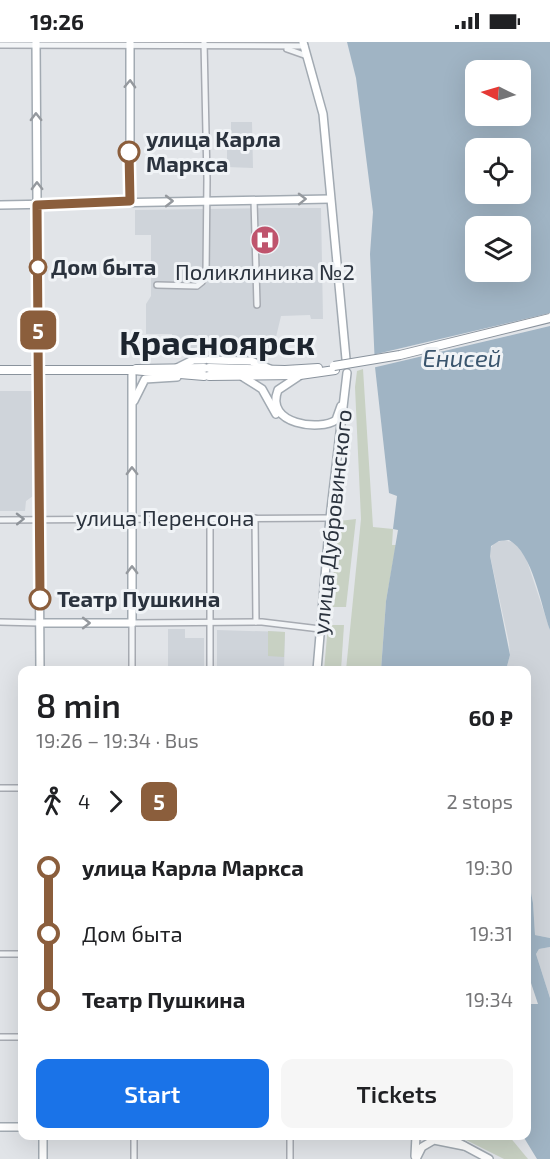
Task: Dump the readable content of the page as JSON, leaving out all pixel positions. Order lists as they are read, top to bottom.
{
  "streets": {
    "main road": ["улица Дубровинского"],
    "street": ["улица Перенсона"]
  },
  "crossings": [
    ["улица Перенсона", "улица Дубровинского"]
  ],
  "districts": ["Красноярск"],
  "water": ["Енисей"],
  "places": {
    "other": ["улица Карла Маркса", "Дом быта", "Театр Пушкина"],
    "hospital": ["Поликлиника №2"]
  },
  "lines": ["bus line 5"],
  "north": "left",
  "page": {
    "status": "19:26",
    "on_map": "5",
    "heading": ["8 min", "19:26 – 19:34 · Bus", "60 ₽"],
    "legs": ["4", "5", "2 stops"],
    "list": [
      {
        "name": "улица Карла Маркса",
        "value": "19:30"
      },
      {
        "name": "Дом быта",
        "value": "19:31"
      },
      {
        "name": "Театр Пушкина",
        "value": "19:34"
      }
    ],
    "buttons": ["Start", "Tickets"]
  }
}
